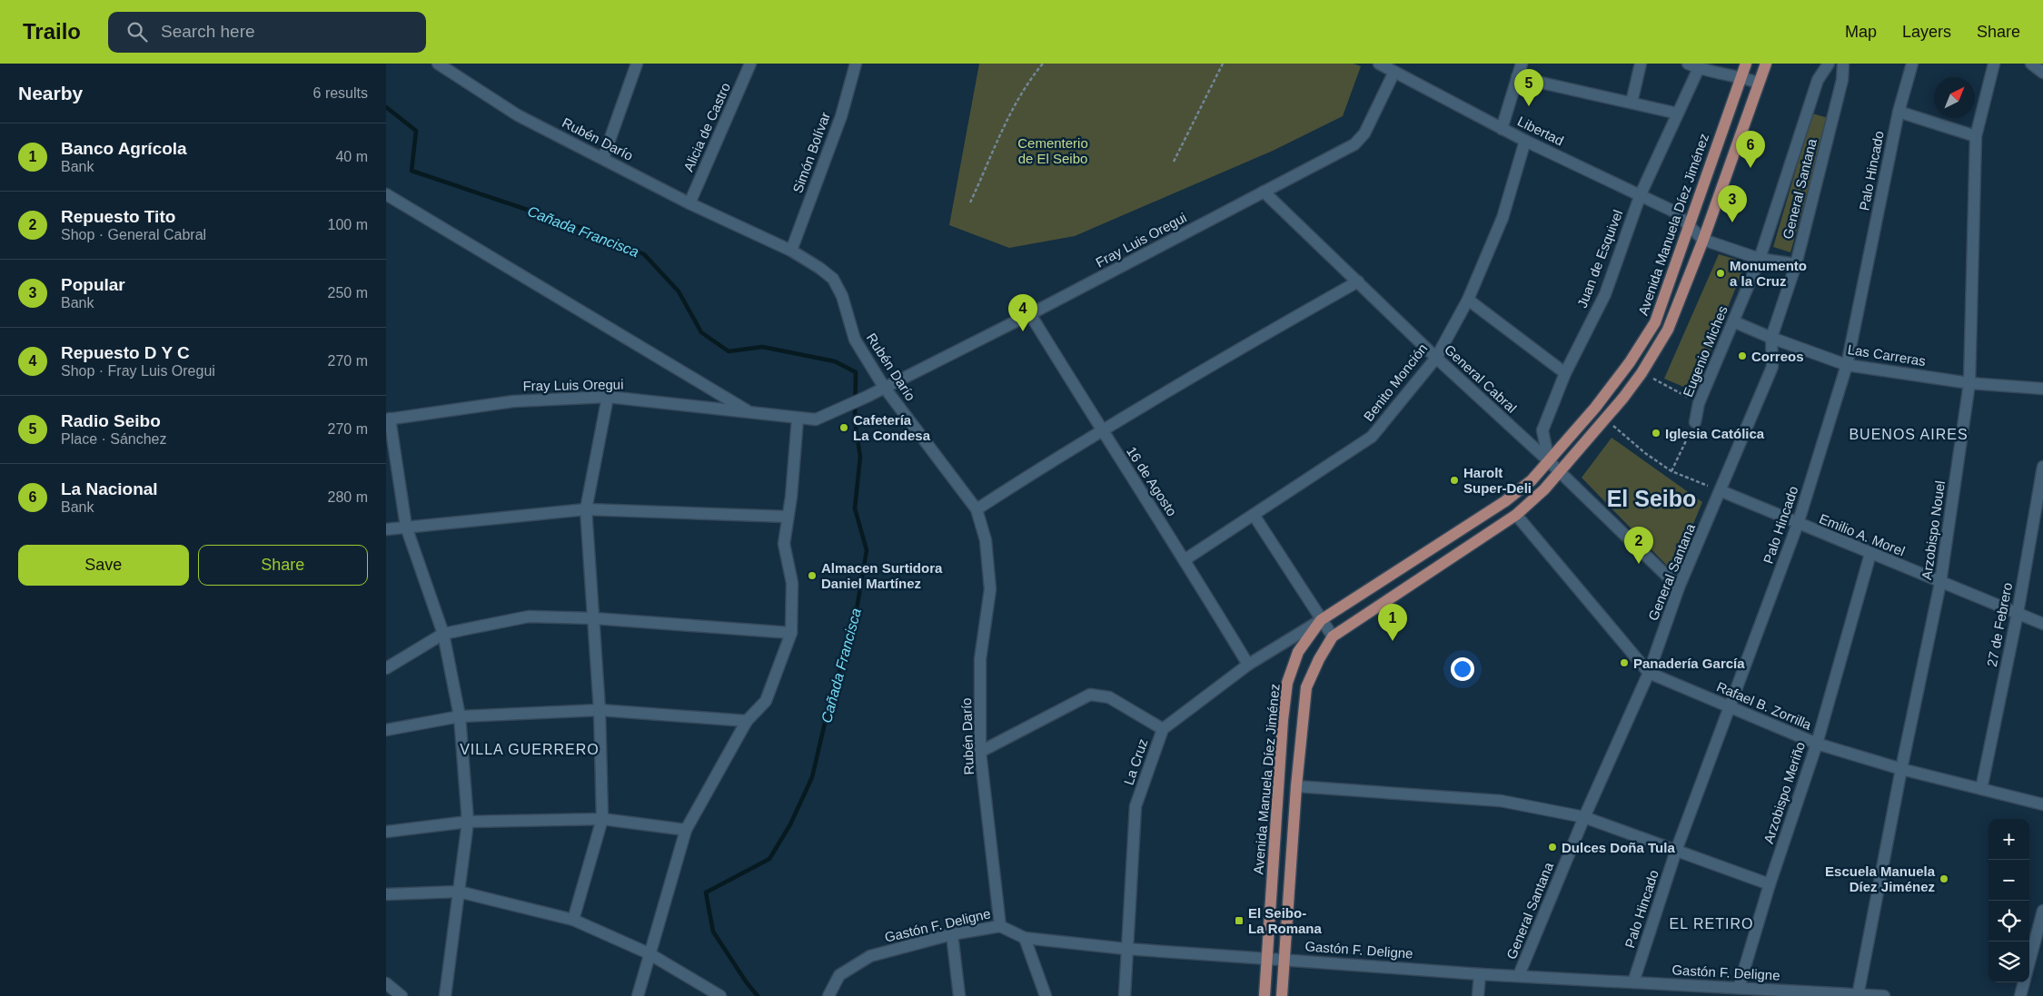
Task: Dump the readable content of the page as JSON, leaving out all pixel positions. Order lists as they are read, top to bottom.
{
  "streets": {
    "main road": ["Avenida Manuela Díez Jiménez"],
    "street": [
      "Alicia de Castro",
      "Libertad",
      "Rubén Darío",
      "Simón Bolívar",
      "Palo Hincado",
      "General Santana",
      "Fray Luis Oregui",
      "Juan de Esquivel",
      "Eugenio Miches",
      "Las Carreras",
      "General Cabral",
      "Benito Monción",
      "16 de Agosto",
      "Arzobispo Nouel",
      "Emilio A. Morel",
      "27 de Febrero",
      "Rafael B. Zorrilla",
      "La Cruz",
      "Arzobispo Meriño",
      "Gastón F. Deligne"
    ]
  },
  "crossings": [
    ["Alicia de Castro", "Rubén Darío"],
    ["Libertad", "Avenida Manuela Díez Jiménez"],
    ["Libertad", "Fray Luis Oregui"],
    ["Libertad", "Juan de Esquivel"],
    ["Libertad", "Benito Monción"],
    ["Rubén Darío", "Simón Bolívar"],
    ["Rubén Darío", "Fray Luis Oregui"],
    ["Rubén Darío", "Gastón F. Deligne"],
    ["Palo Hincado", "Las Carreras"],
    ["Palo Hincado", "Emilio A. Morel"],
    ["Palo Hincado", "Rafael B. Zorrilla"],
    ["Palo Hincado", "Gastón F. Deligne"],
    ["General Santana", "Las Carreras"],
    ["General Santana", "General Cabral"],
    ["General Santana", "Emilio A. Morel"],
    ["General Santana", "Rafael B. Zorrilla"],
    ["General Santana", "Gastón F. Deligne"],
    ["Avenida Manuela Díez Jiménez", "Juan de Esquivel"],
    ["Avenida Manuela Díez Jiménez", "General Cabral"],
    ["Avenida Manuela Díez Jiménez", "La Cruz"],
    ["Avenida Manuela Díez Jiménez", "Gastón F. Deligne"],
    ["Fray Luis Oregui", "General Cabral"],
    ["Fray Luis Oregui", "16 de Agosto"],
    ["Juan de Esquivel", "General Cabral"],
    ["Eugenio Miches", "Las Carreras"],
    ["Las Carreras", "Arzobispo Nouel"],
    ["General Cabral", "Benito Monción"],
    ["Benito Monción", "16 de Agosto"],
    ["16 de Agosto", "La Cruz"],
    ["Arzobispo Nouel", "Emilio A. Morel"],
    ["Arzobispo Nouel", "Rafael B. Zorrilla"],
    ["Arzobispo Nouel", "Gastón F. Deligne"],
    ["Emilio A. Morel", "27 de Febrero"],
    ["Emilio A. Morel", "Arzobispo Meriño"],
    ["27 de Febrero", "Rafael B. Zorrilla"],
    ["Rafael B. Zorrilla", "Arzobispo Meriño"],
    ["La Cruz", "Gastón F. Deligne"],
    ["Arzobispo Meriño", "Gastón F. Deligne"]
  ],
  "districts": [
    "BUENOS AIRES",
    "El Seibo",
    "VILLA GUERRERO",
    "EL RETIRO"
  ],
  "water": ["Cañada Francisca"],
  "parks": ["Cementerio de El Seibo"],
  "places": {
    "other": [
      "Monumento a la Cruz",
      "Correos",
      "Cafetería La Condesa",
      "Iglesia Católica",
      "Harolt Super-Deli",
      "Almacen Surtidora Daniel Martínez",
      "Panadería García",
      "Dulces Doña Tula",
      "Escuela Manuela Díez Jiménez"
    ],
    "transit": ["El Seibo- La Romana"]
  },
  "north": "top right",
  "page": {
    "header": "Trailo",
    "search": "Search here",
    "nav": ["Map", "Layers", "Share"],
    "heading": ["Nearby", "6 results"],
    "pins": [
      "5",
      "6",
      "3",
      "4",
      "2",
      "1"
    ],
    "list": [
      {
        "mark": "1",
        "name": "Banco Agrícola",
        "note": "Bank",
        "value": "40 m"
      },
      {
        "mark": "2",
        "name": "Repuesto Tito",
        "note": "Shop · General Cabral",
        "value": "100 m"
      },
      {
        "mark": "3",
        "name": "Popular",
        "note": "Bank",
        "value": "250 m"
      },
      {
        "mark": "4",
        "name": "Repuesto D Y C",
        "note": "Shop · Fray Luis Oregui",
        "value": "270 m"
      },
      {
        "mark": "5",
        "name": "Radio Seibo",
        "note": "Place · Sánchez",
        "value": "270 m"
      },
      {
        "mark": "6",
        "name": "La Nacional",
        "note": "Bank",
        "value": "280 m"
      }
    ],
    "buttons": ["Save", "Share"],
    "map_buttons": ["+", "−"]
  }
}
